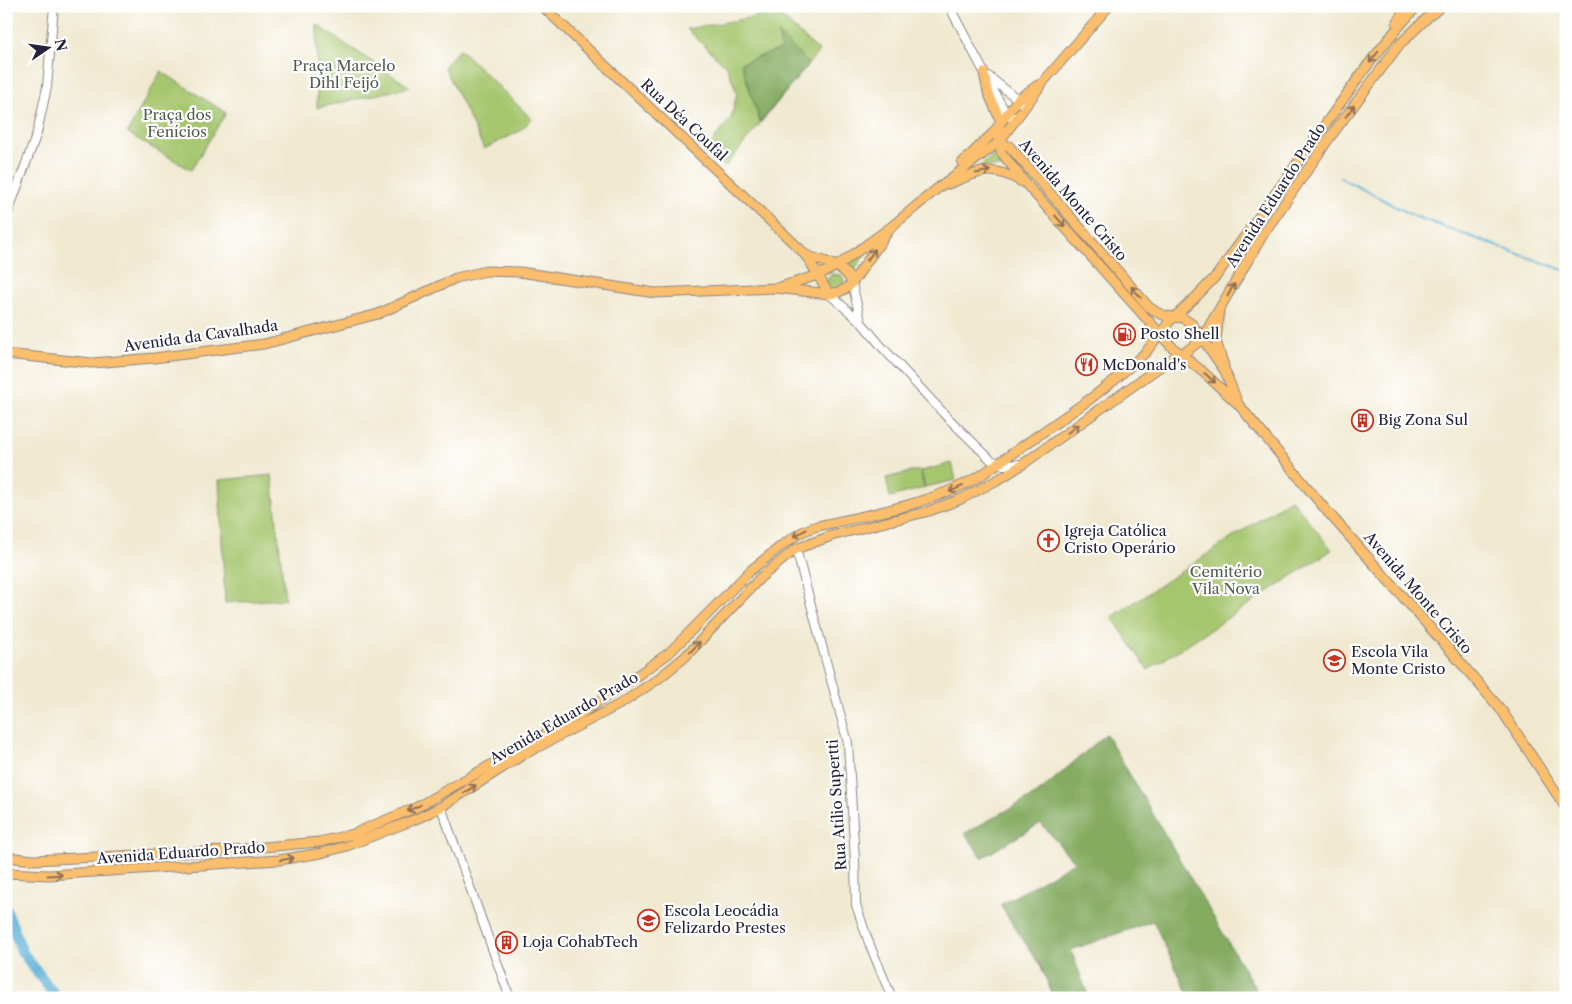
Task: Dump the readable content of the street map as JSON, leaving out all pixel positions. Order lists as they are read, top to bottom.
{
  "streets": {
    "main road": [
      "Rua Déa Coufal",
      "Avenida Eduardo Prado",
      "Avenida Monte Cristo",
      "Avenida da Cavalhada"
    ],
    "street": ["Rua Atílio Supertti"]
  },
  "crossings": [
    ["Rua Déa Coufal", "Avenida Eduardo Prado"],
    ["Rua Déa Coufal", "Avenida da Cavalhada"],
    ["Avenida Eduardo Prado", "Avenida Monte Cristo"],
    ["Avenida Eduardo Prado", "Rua Atílio Supertti"],
    ["Avenida Monte Cristo", "Avenida da Cavalhada"]
  ],
  "parks": ["Praça Marcelo Dihl Feijó", "Praça dos Fenícios", "Cemitério Vila Nova"],
  "places": {
    "fuel station": ["Posto Shell"],
    "restaurant": ["McDonald's"],
    "building": ["Big Zona Sul", "Loja CohabTech"],
    "church": ["Igreja Católica Cristo Operário"],
    "school or university": ["Escola Vila Monte Cristo", "Escola Leocádia Felizardo Prestes"]
  },
  "north": "right"
}
